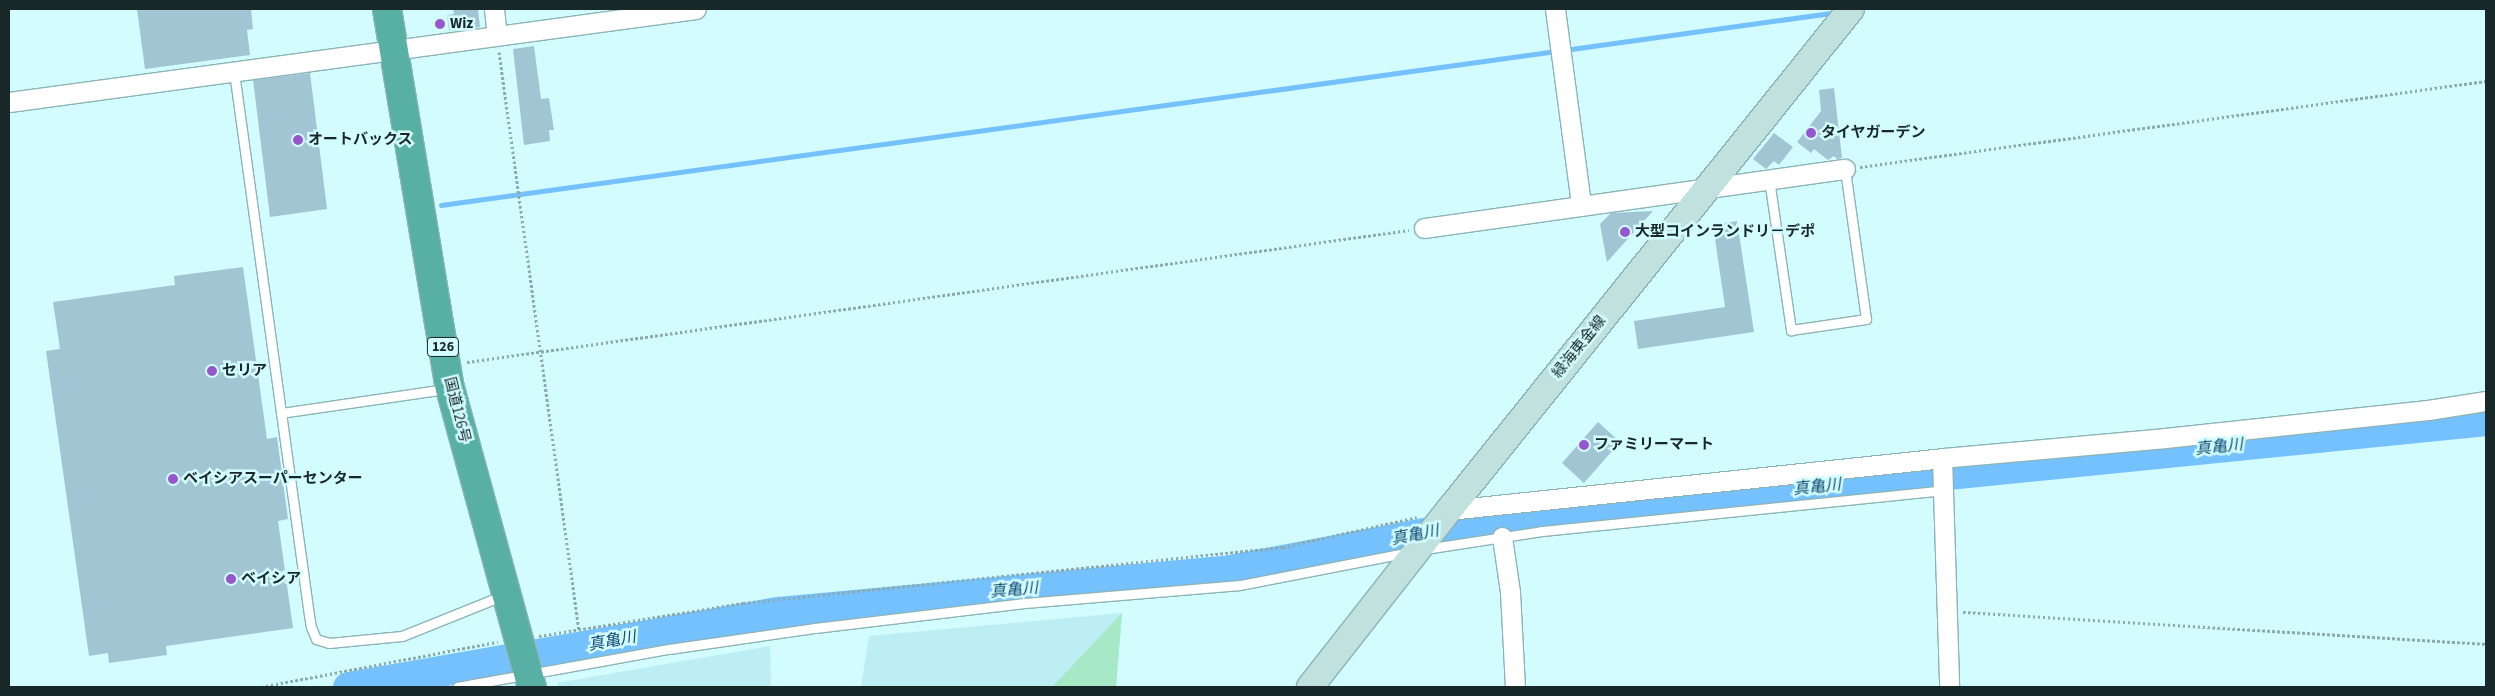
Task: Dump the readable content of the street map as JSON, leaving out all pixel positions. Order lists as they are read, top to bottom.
{
  "streets": {
    "highway": ["126", "国道126号"],
    "main road": ["緑海東金線"]
  },
  "water": ["真亀川"],
  "places": [
    "Wiz",
    "タイヤガーデン",
    "オートバックス",
    "大型コインランドリ－デポ",
    "セリア",
    "ファミリーマート",
    "ベイシアスーパーセンター",
    "ベイシア"
  ]
}
